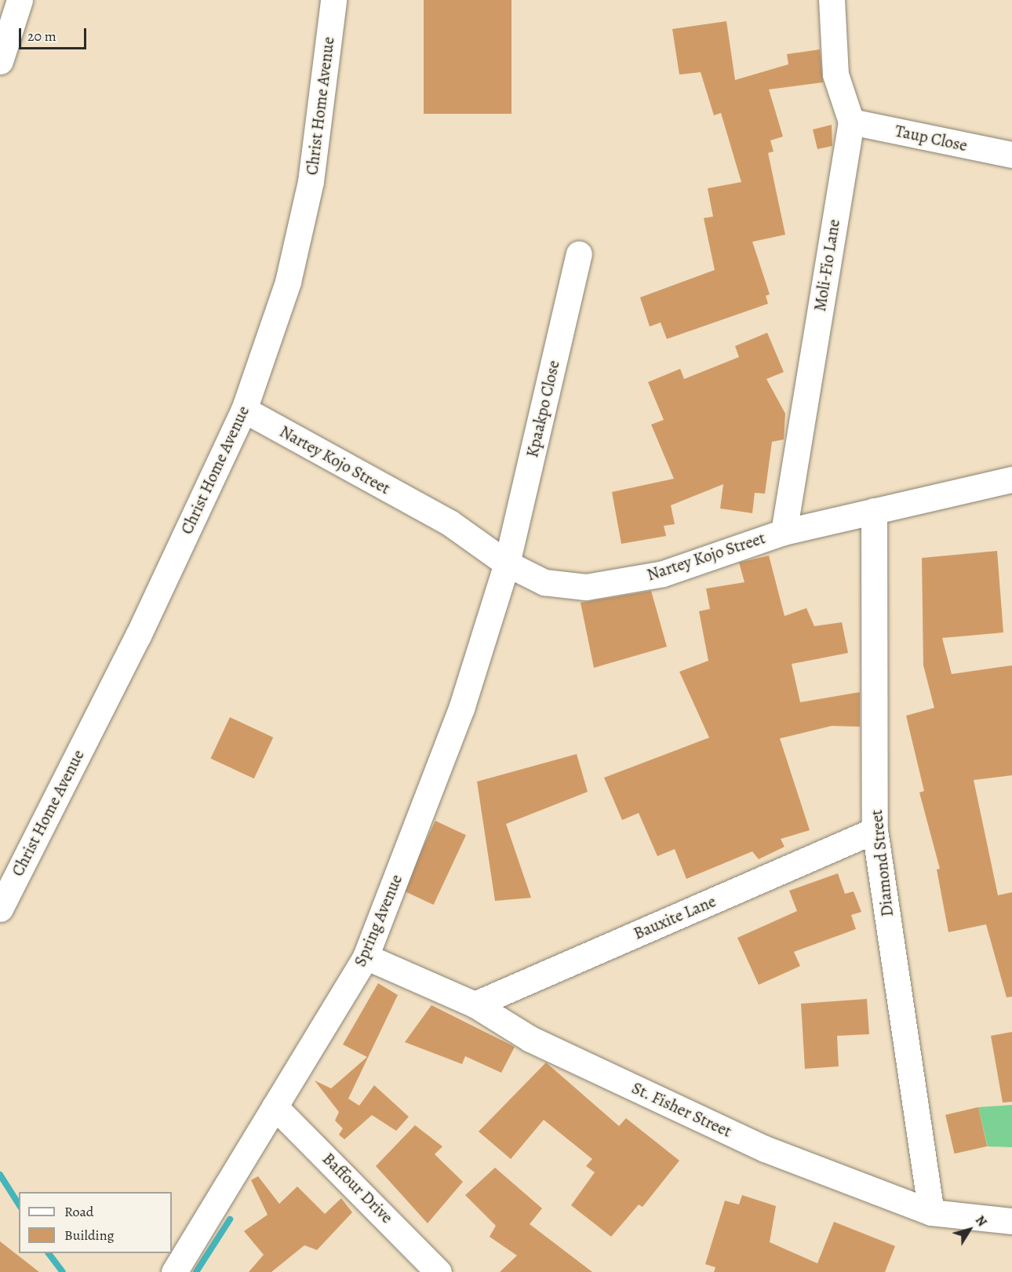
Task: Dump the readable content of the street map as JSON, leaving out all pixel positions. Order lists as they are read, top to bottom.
{
  "streets": {
    "street": [
      "Christ Home Avenue",
      "Taup Close",
      "Moli-Fio Lane",
      "Kpaakpo Close",
      "Nartey Kojo Street",
      "Diamond Street",
      "Bauxite Lane",
      "Spring Avenue",
      "St. Fisher Street",
      "Baffour Drive"
    ]
  },
  "crossings": [
    ["Christ Home Avenue", "Nartey Kojo Street"],
    ["Taup Close", "Moli-Fio Lane"],
    ["Moli-Fio Lane", "Nartey Kojo Street"],
    ["Kpaakpo Close", "Nartey Kojo Street"],
    ["Kpaakpo Close", "Spring Avenue"],
    ["Nartey Kojo Street", "Diamond Street"],
    ["Nartey Kojo Street", "Spring Avenue"],
    ["Diamond Street", "Bauxite Lane"],
    ["Diamond Street", "St. Fisher Street"],
    ["Bauxite Lane", "St. Fisher Street"],
    ["Spring Avenue", "St. Fisher Street"],
    ["Spring Avenue", "Baffour Drive"]
  ],
  "legend": ["Road", "Building"],
  "scale_bar": "20 m",
  "north": "top right"
}
